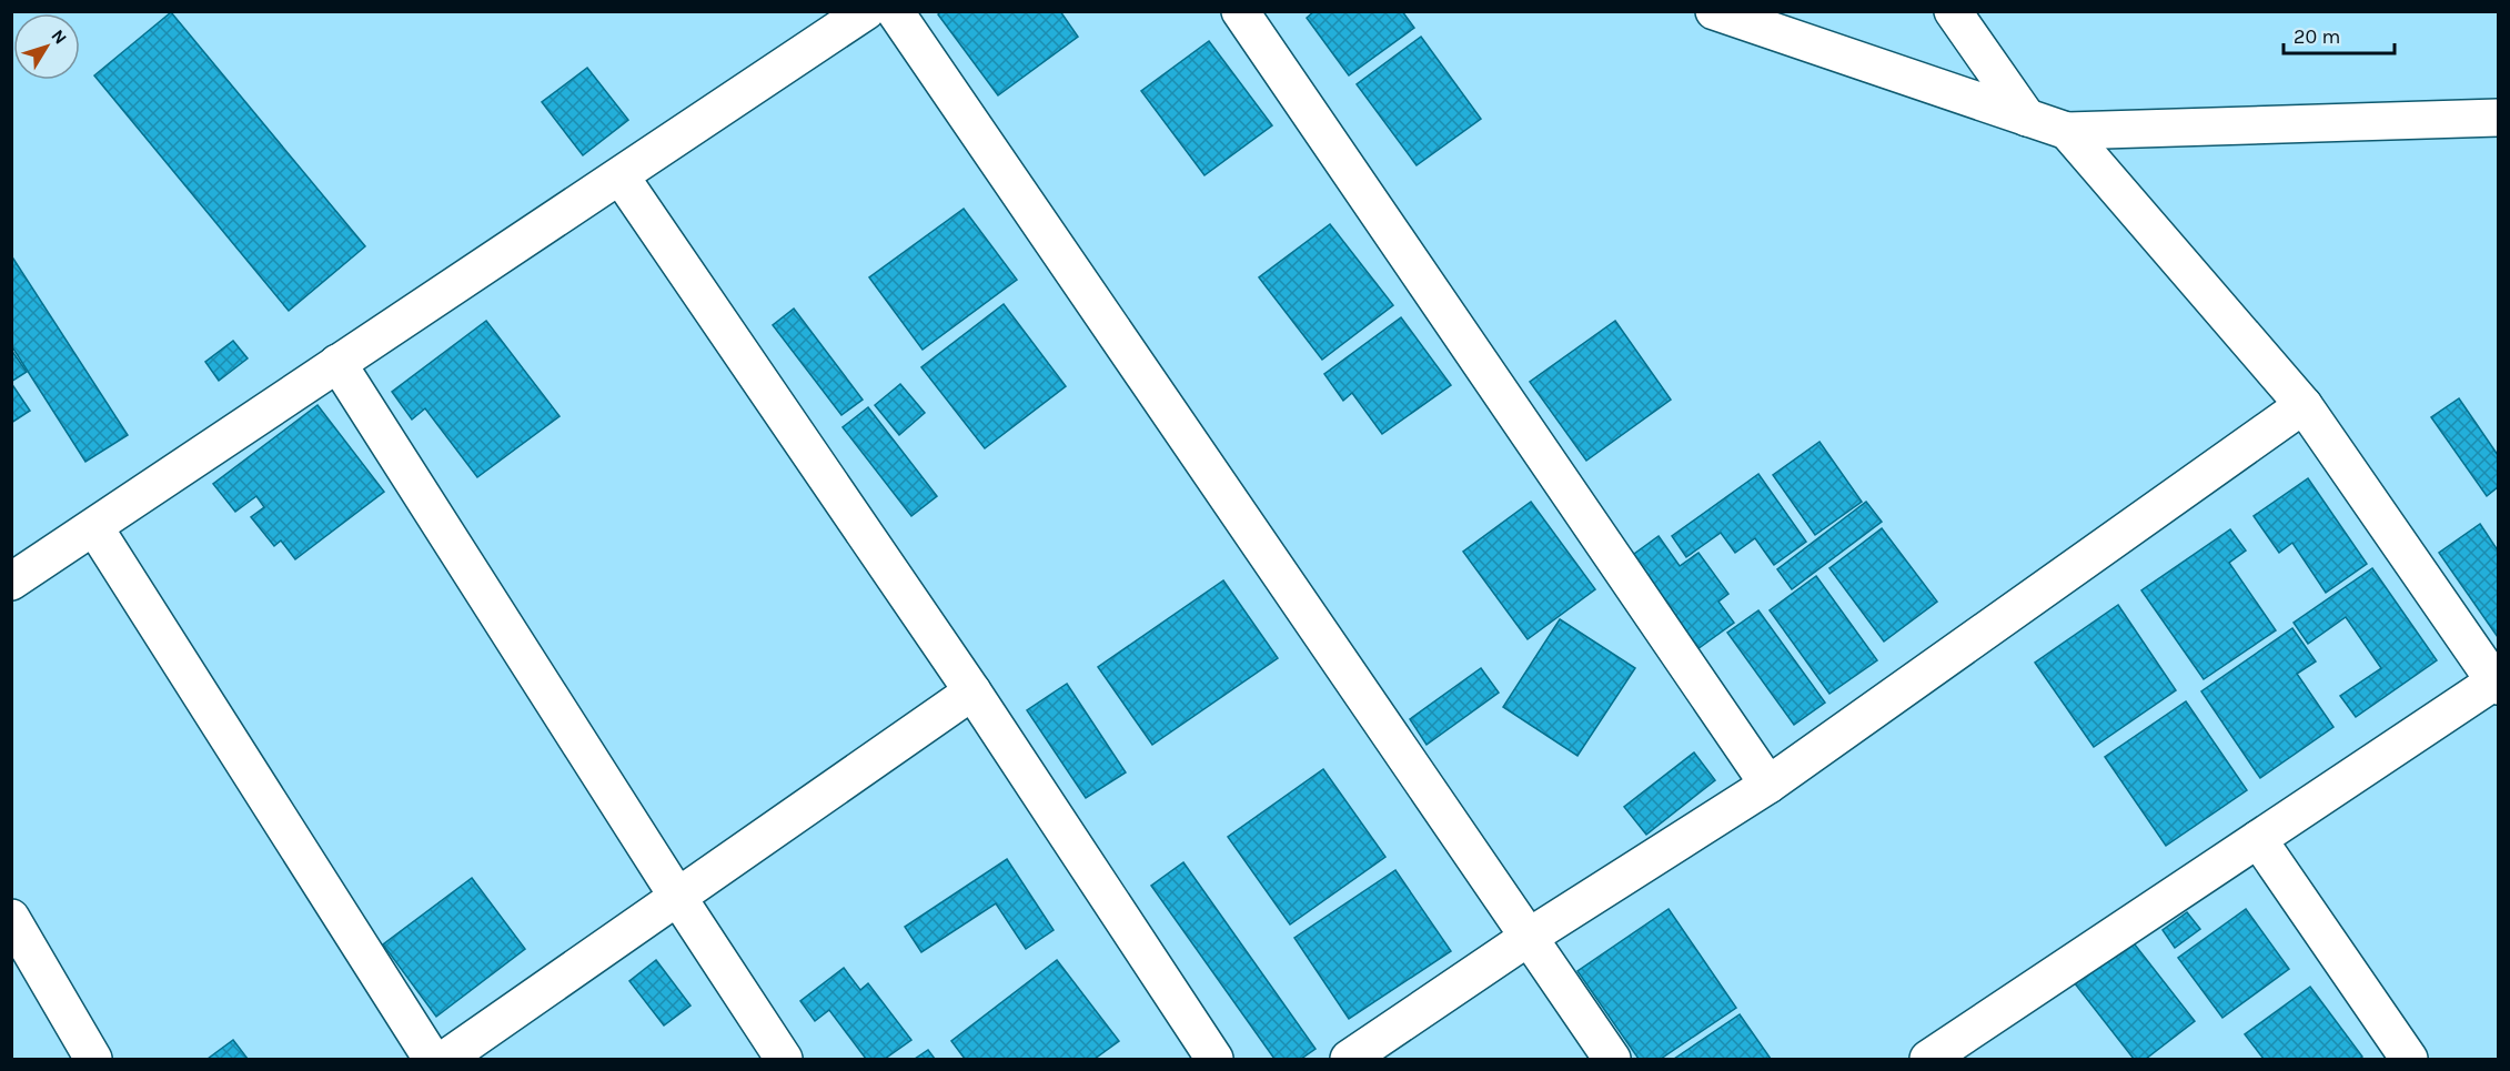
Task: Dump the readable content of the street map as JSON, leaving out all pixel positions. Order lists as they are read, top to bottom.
{
  "scale_bar": "20 m",
  "north": "top right"
}
